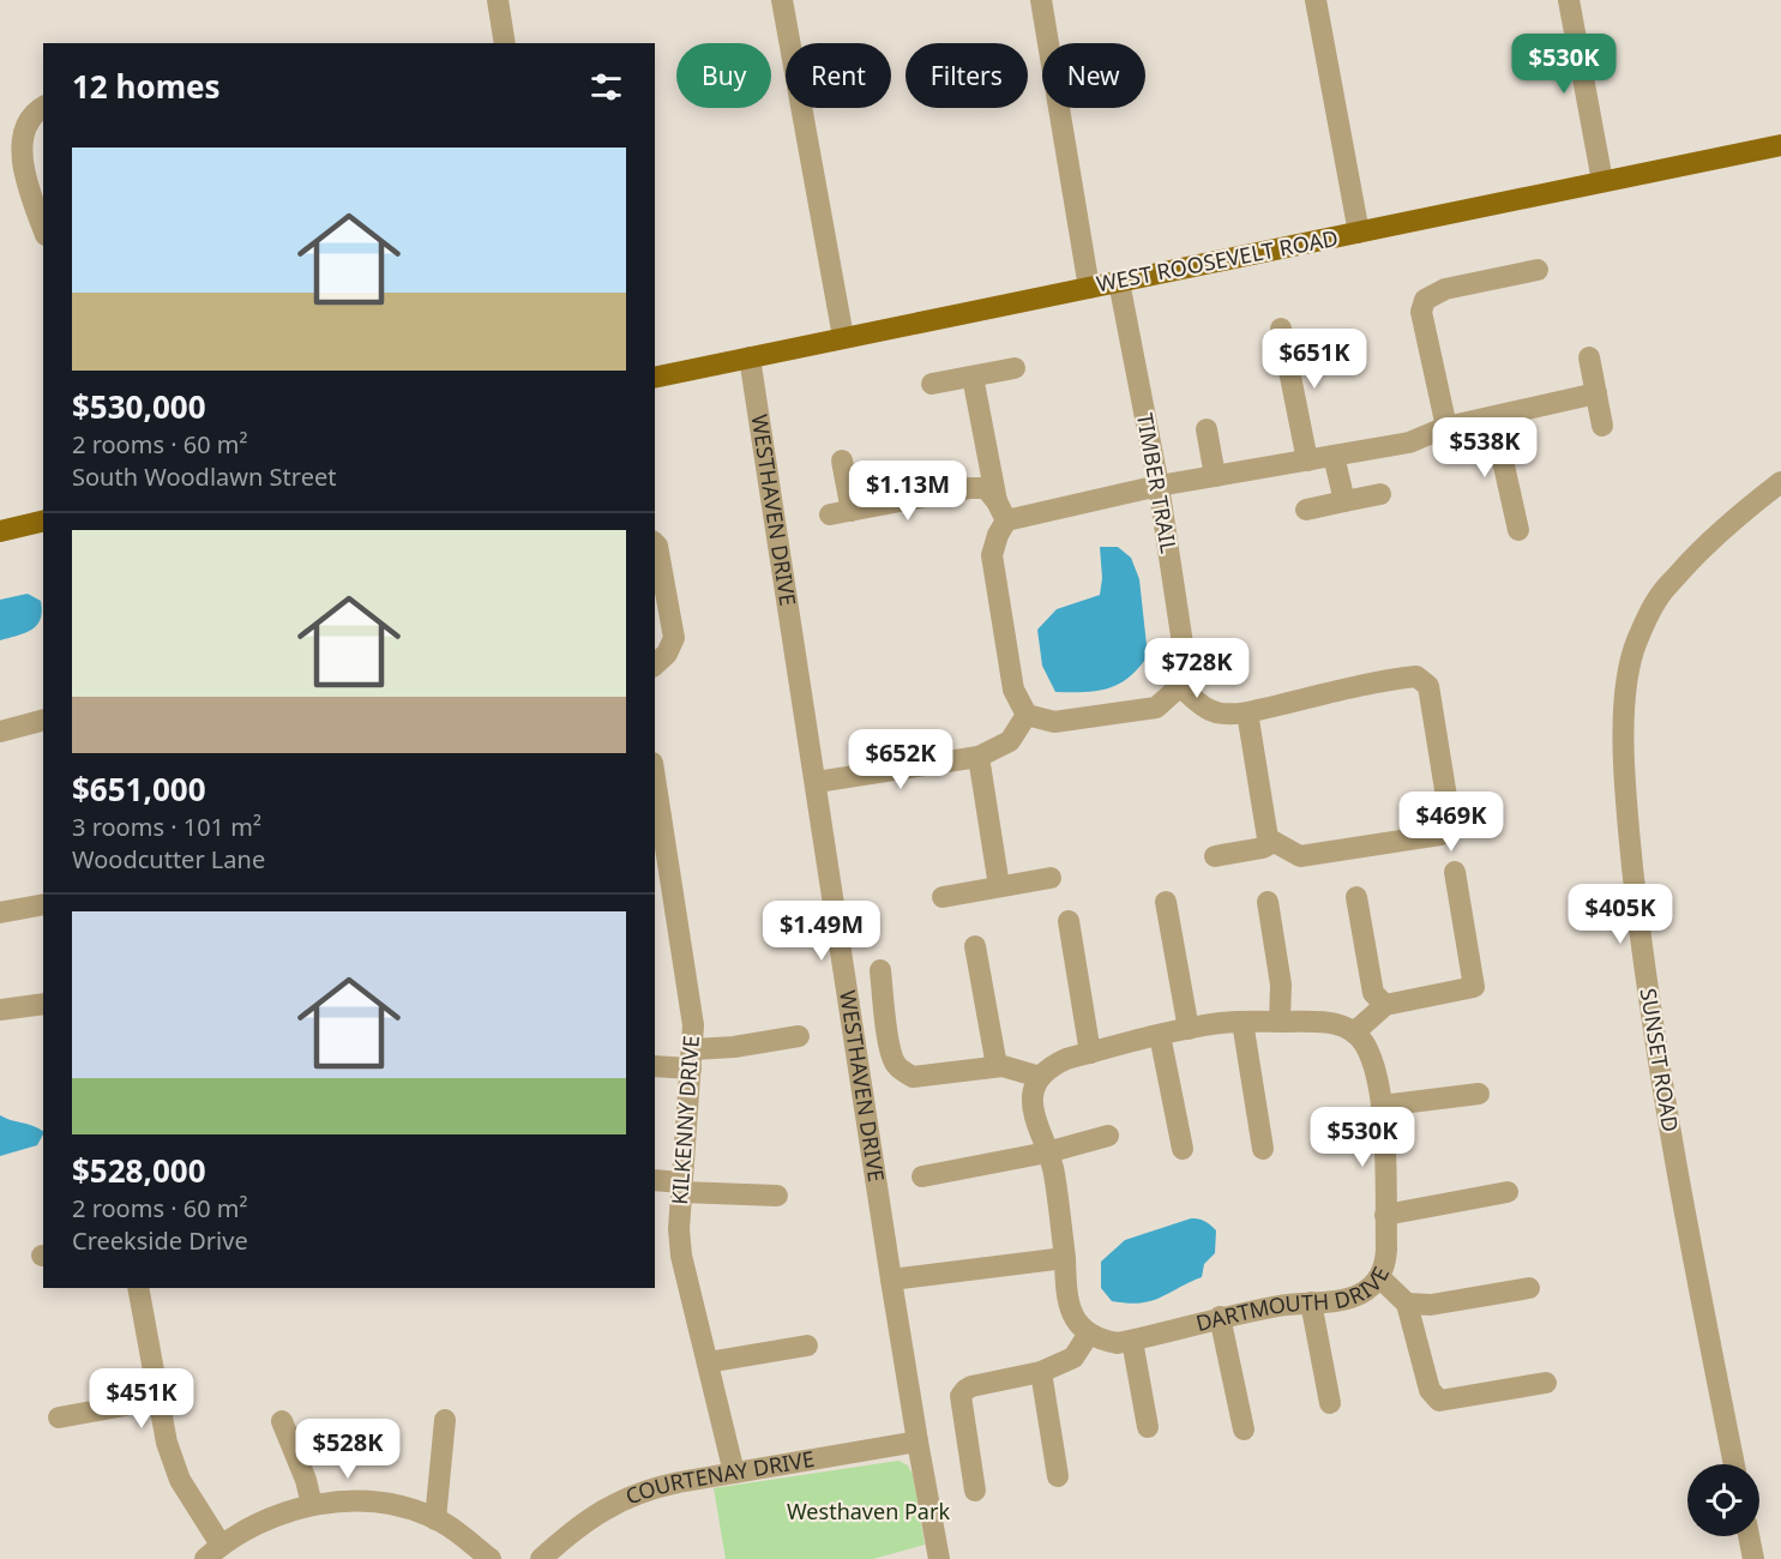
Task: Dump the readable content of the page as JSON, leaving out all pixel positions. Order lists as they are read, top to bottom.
{
  "streets": {
    "main road": ["WEST ROOSEVELT ROAD"],
    "street": [
      "TIMBER TRAIL",
      "WESTHAVEN DRIVE",
      "SUNSET ROAD",
      "KILKENNY DRIVE",
      "DARTMOUTH DRIVE",
      "COURTENAY DRIVE"
    ]
  },
  "crossings": [
    ["WEST ROOSEVELT ROAD", "TIMBER TRAIL"],
    ["WEST ROOSEVELT ROAD", "WESTHAVEN DRIVE"],
    ["WESTHAVEN DRIVE", "COURTENAY DRIVE"],
    ["KILKENNY DRIVE", "COURTENAY DRIVE"]
  ],
  "parks": ["Westhaven Park"],
  "page": {
    "price": [
      "$530K",
      "$651K",
      "$538K",
      "$1.13M",
      "$728K",
      "$652K",
      "$469K",
      "$405K",
      "$1.49M",
      "$530K",
      "$451K",
      "$528K"
    ],
    "chip": [
      "Buy",
      "Rent",
      "Filters",
      "New"
    ],
    "heading": "12 homes",
    "list": [
      {
        "name": "$530,000",
        "note": "2 rooms · 60 m² · South Woodlawn Street"
      },
      {
        "name": "$651,000",
        "note": "3 rooms · 101 m² · Woodcutter Lane"
      },
      {
        "name": "$528,000",
        "note": "2 rooms · 60 m² · Creekside Drive"
      }
    ]
  }
}
